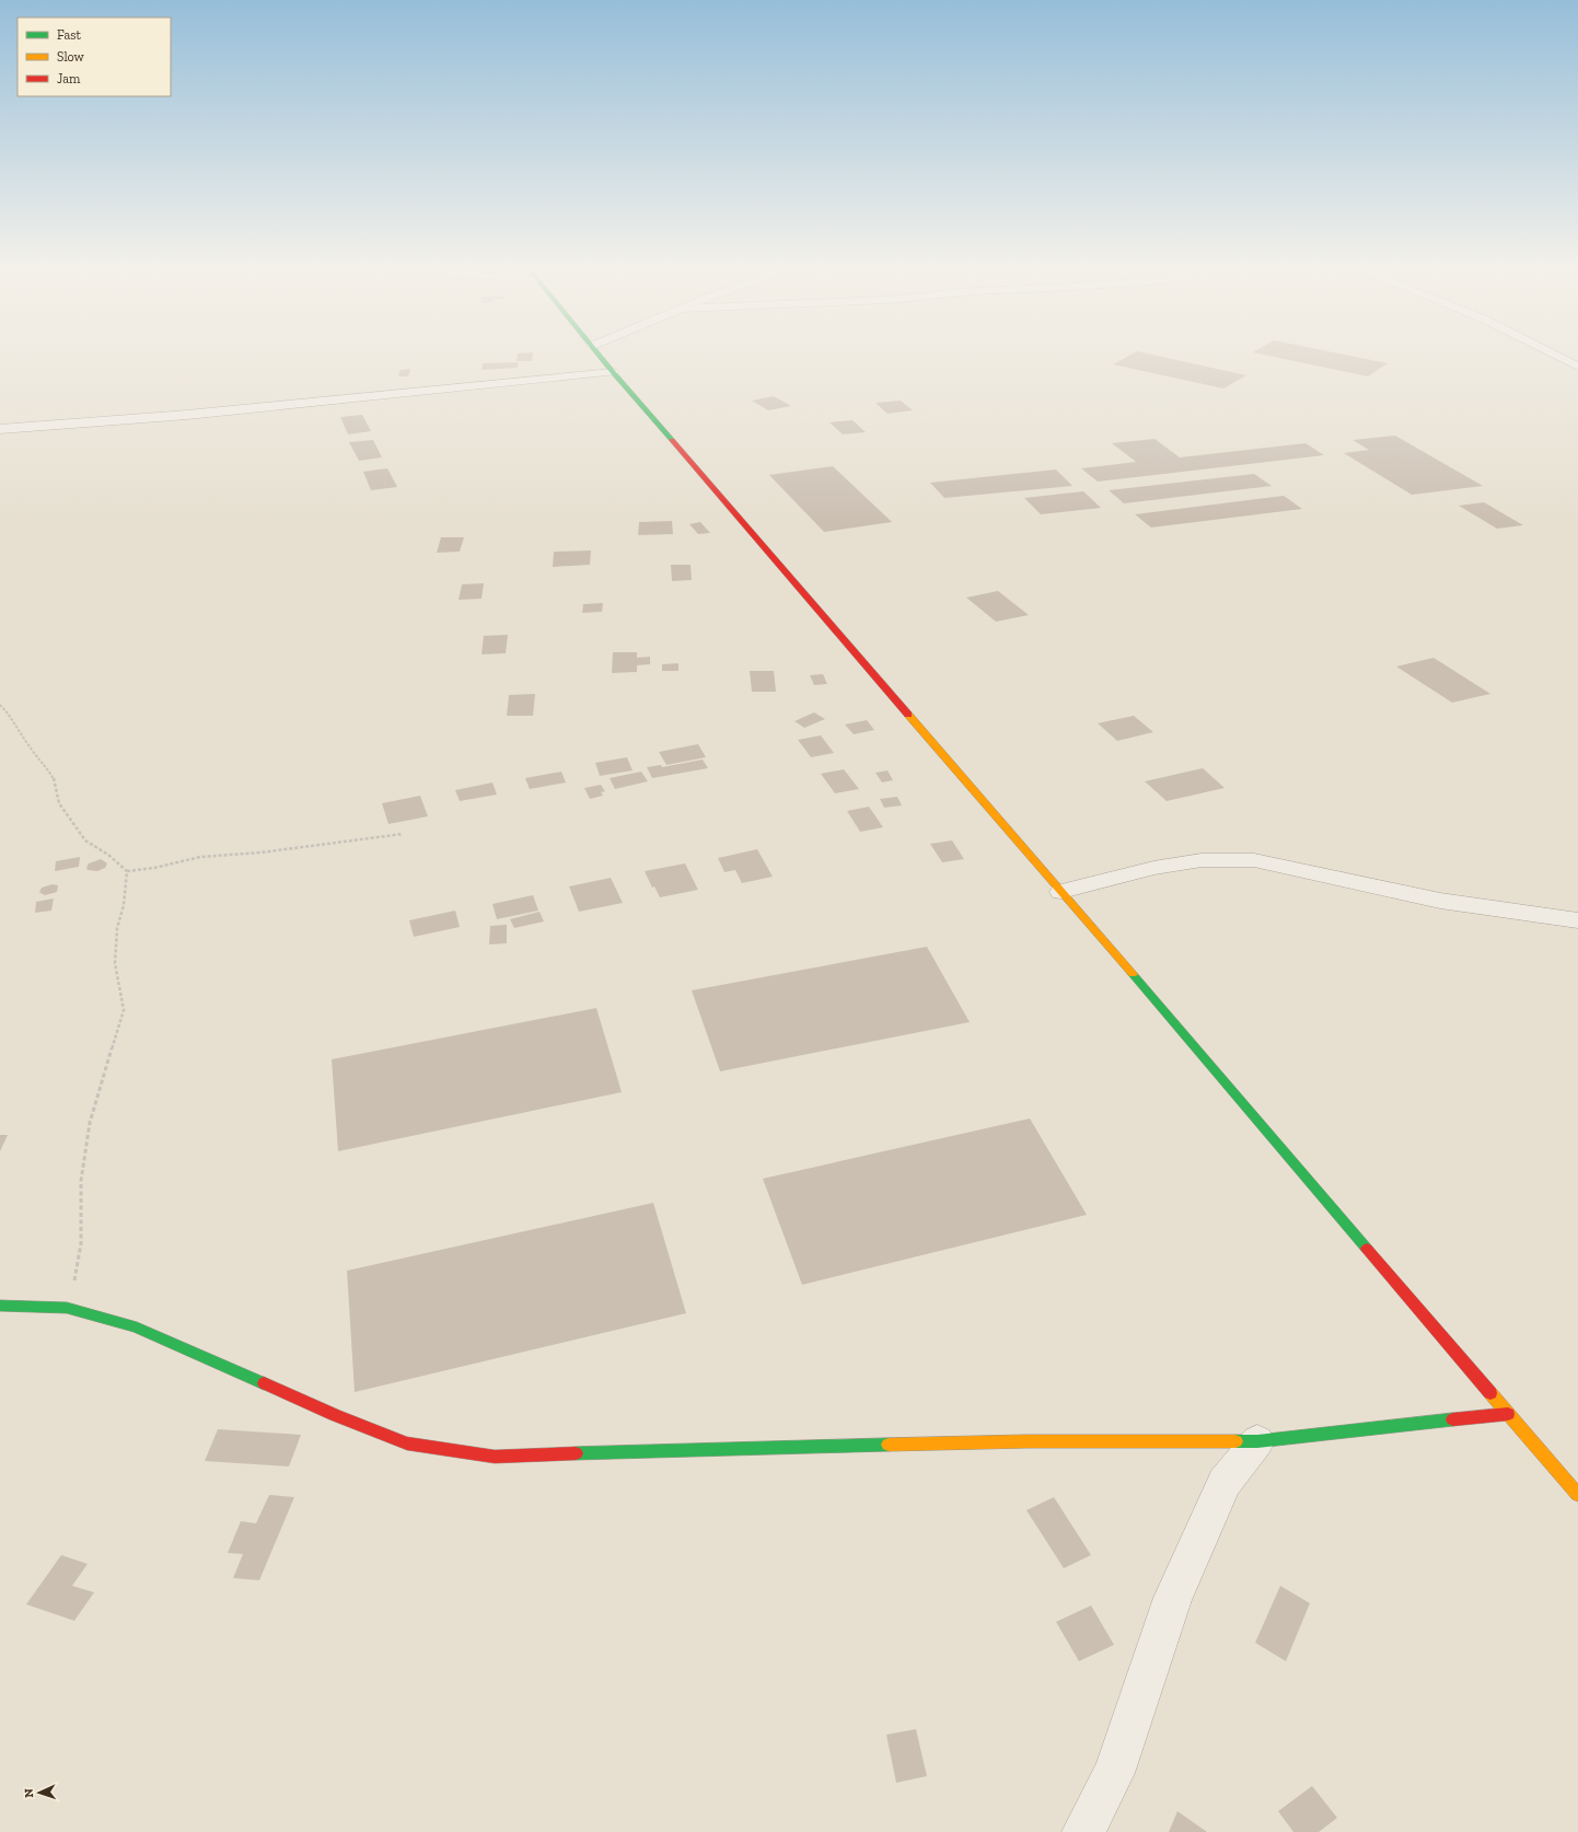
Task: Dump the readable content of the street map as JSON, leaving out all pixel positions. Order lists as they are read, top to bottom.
{
  "legend": ["Fast", "Slow", "Jam"],
  "north": "left"
}
